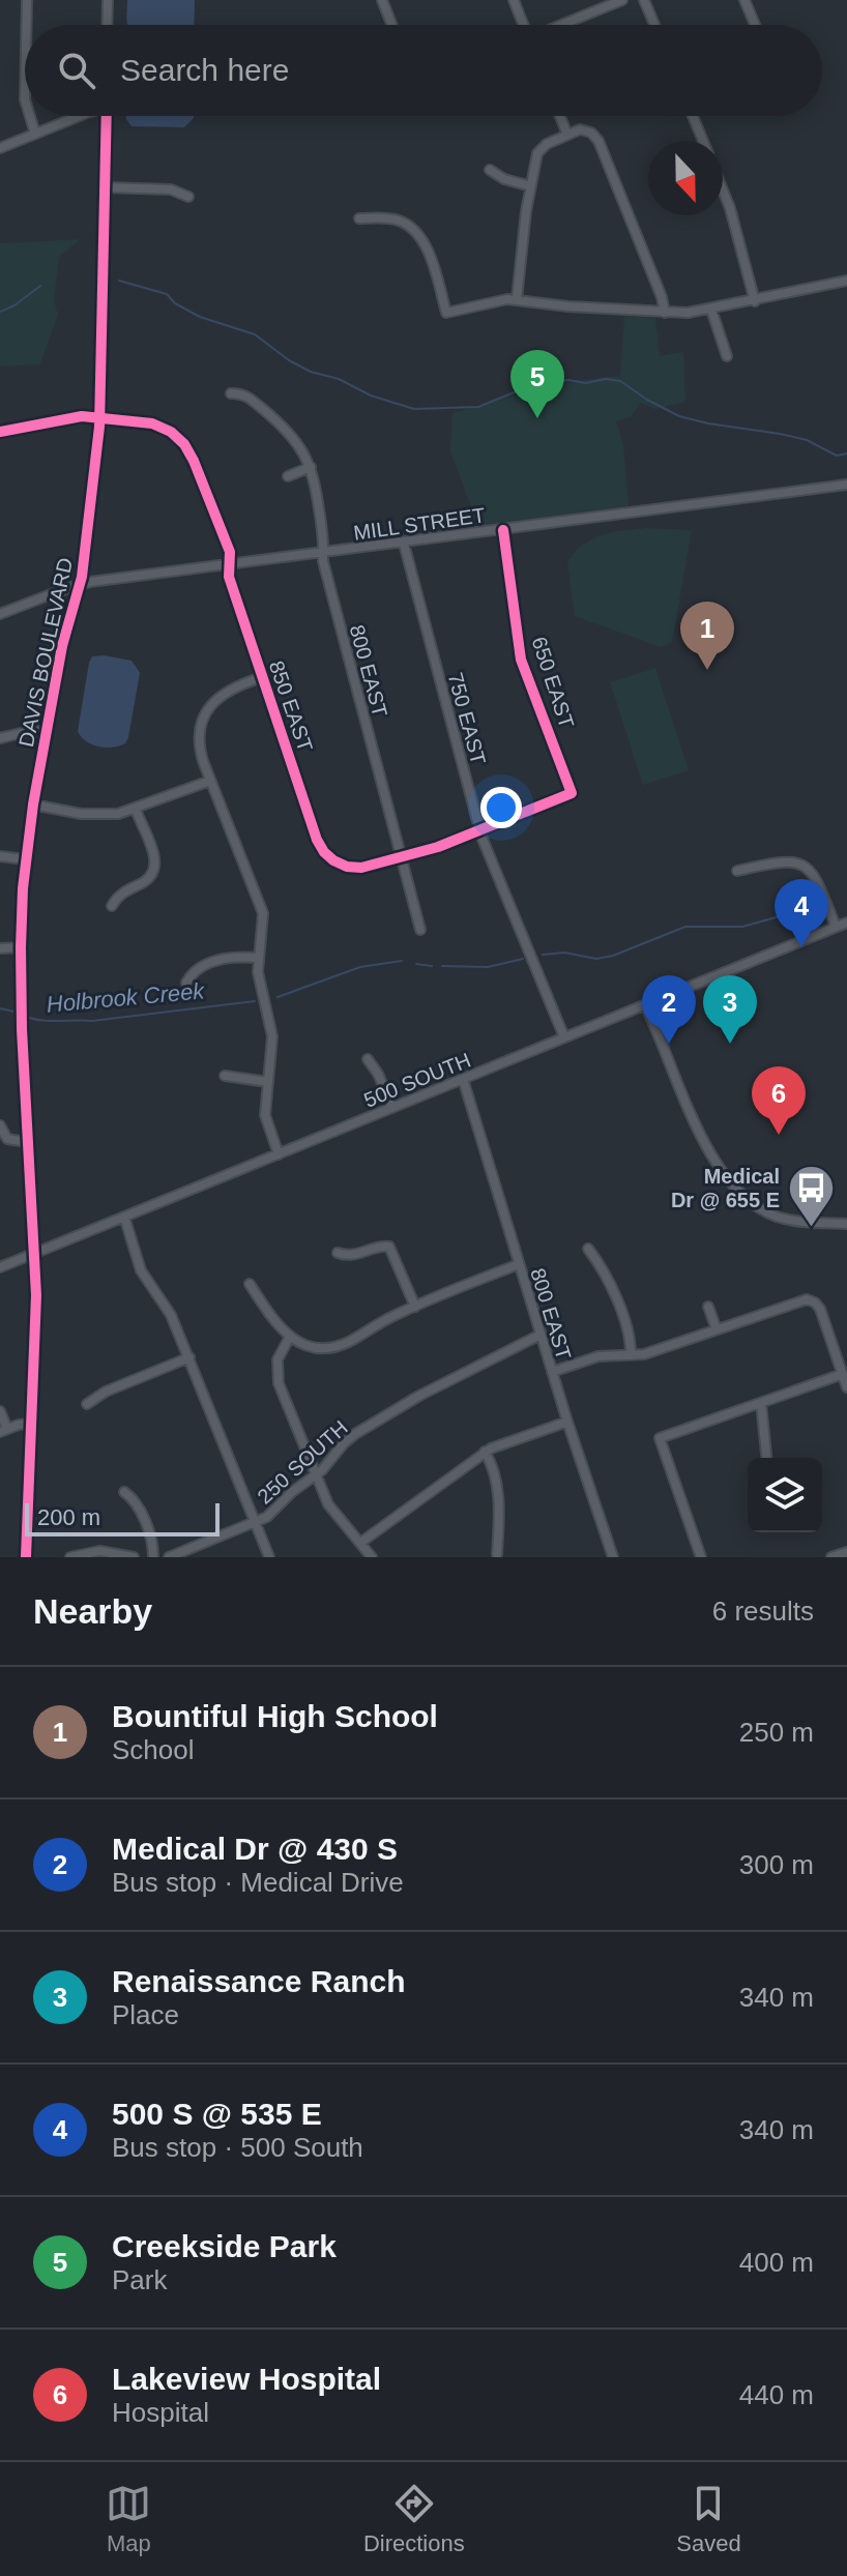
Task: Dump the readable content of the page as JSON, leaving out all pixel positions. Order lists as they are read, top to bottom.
{
  "streets": {
    "street": [
      "MILL STREET",
      "DAVIS BOULEVARD",
      "800 EAST",
      "650 EAST",
      "850 EAST",
      "750 EAST",
      "500 SOUTH",
      "250 SOUTH"
    ]
  },
  "crossings": [
    ["MILL STREET", "DAVIS BOULEVARD"],
    ["MILL STREET", "800 EAST"],
    ["MILL STREET", "650 EAST"],
    ["MILL STREET", "850 EAST"],
    ["MILL STREET", "750 EAST"],
    ["DAVIS BOULEVARD", "850 EAST"],
    ["DAVIS BOULEVARD", "500 SOUTH"],
    ["800 EAST", "850 EAST"],
    ["800 EAST", "500 SOUTH"],
    ["800 EAST", "250 SOUTH"],
    ["650 EAST", "750 EAST"],
    ["750 EAST", "500 SOUTH"]
  ],
  "water": ["Holbrook Creek"],
  "places": {
    "bus stop": ["Medical Dr @ 655 E"]
  },
  "scale_bar": "200 m",
  "north": "bottom",
  "page": {
    "search": "Search here",
    "pins": [
      "5",
      "1",
      "4",
      "2",
      "3",
      "6"
    ],
    "scale": "200 m",
    "heading": ["Nearby", "6 results"],
    "list": [
      {
        "mark": "1",
        "name": "Bountiful High School",
        "note": "School",
        "value": "250 m"
      },
      {
        "mark": "2",
        "name": "Medical Dr @ 430 S",
        "note": "Bus stop · Medical Drive",
        "value": "300 m"
      },
      {
        "mark": "3",
        "name": "Renaissance Ranch",
        "note": "Place",
        "value": "340 m"
      },
      {
        "mark": "4",
        "name": "500 S @ 535 E",
        "note": "Bus stop · 500 South",
        "value": "340 m"
      },
      {
        "mark": "5",
        "name": "Creekside Park",
        "note": "Park",
        "value": "400 m"
      },
      {
        "mark": "6",
        "name": "Lakeview Hospital",
        "note": "Hospital",
        "value": "440 m"
      }
    ],
    "nav": ["Map", "Directions", "Saved"]
  }
}
